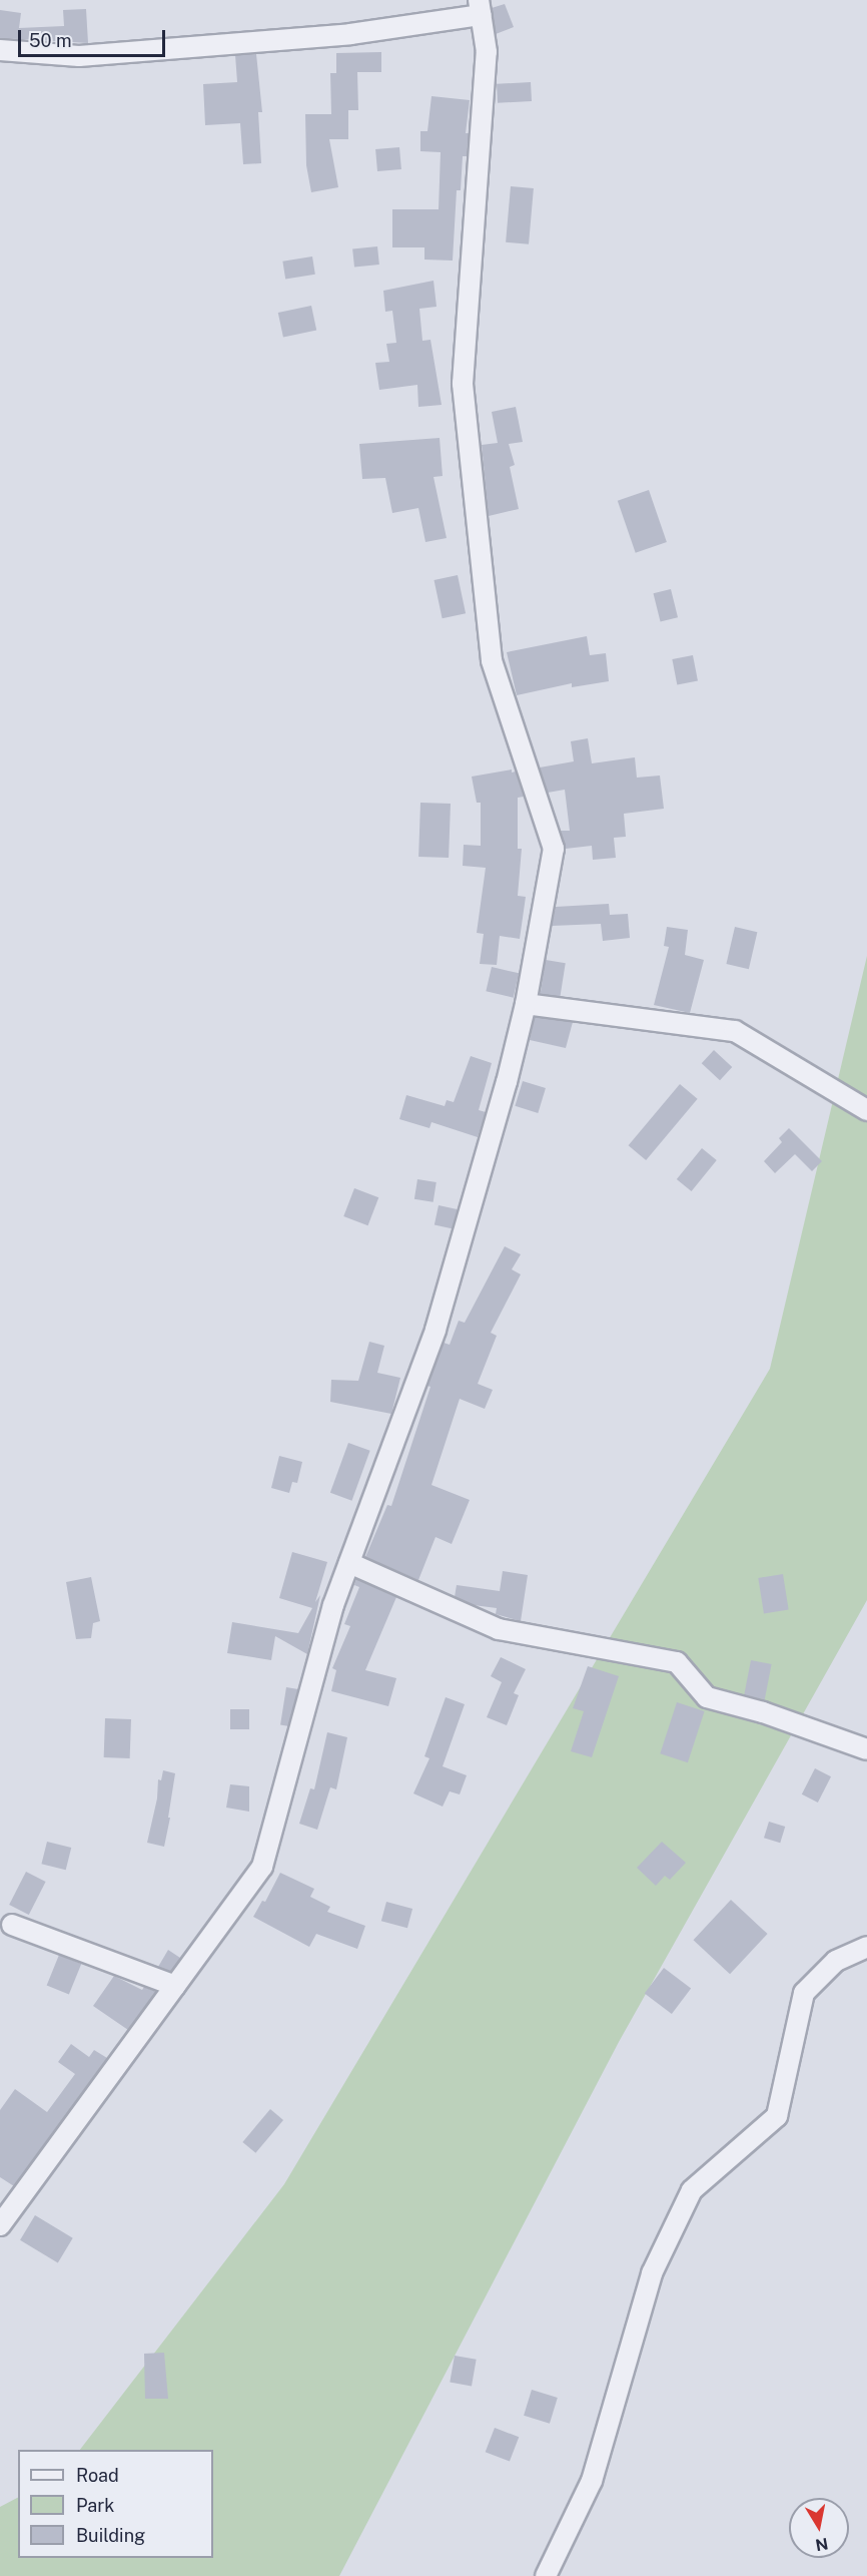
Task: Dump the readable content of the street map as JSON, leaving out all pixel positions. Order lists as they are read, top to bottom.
{
  "legend": ["Road", "Park", "Building"],
  "scale_bar": "50 m",
  "north": "bottom"
}
